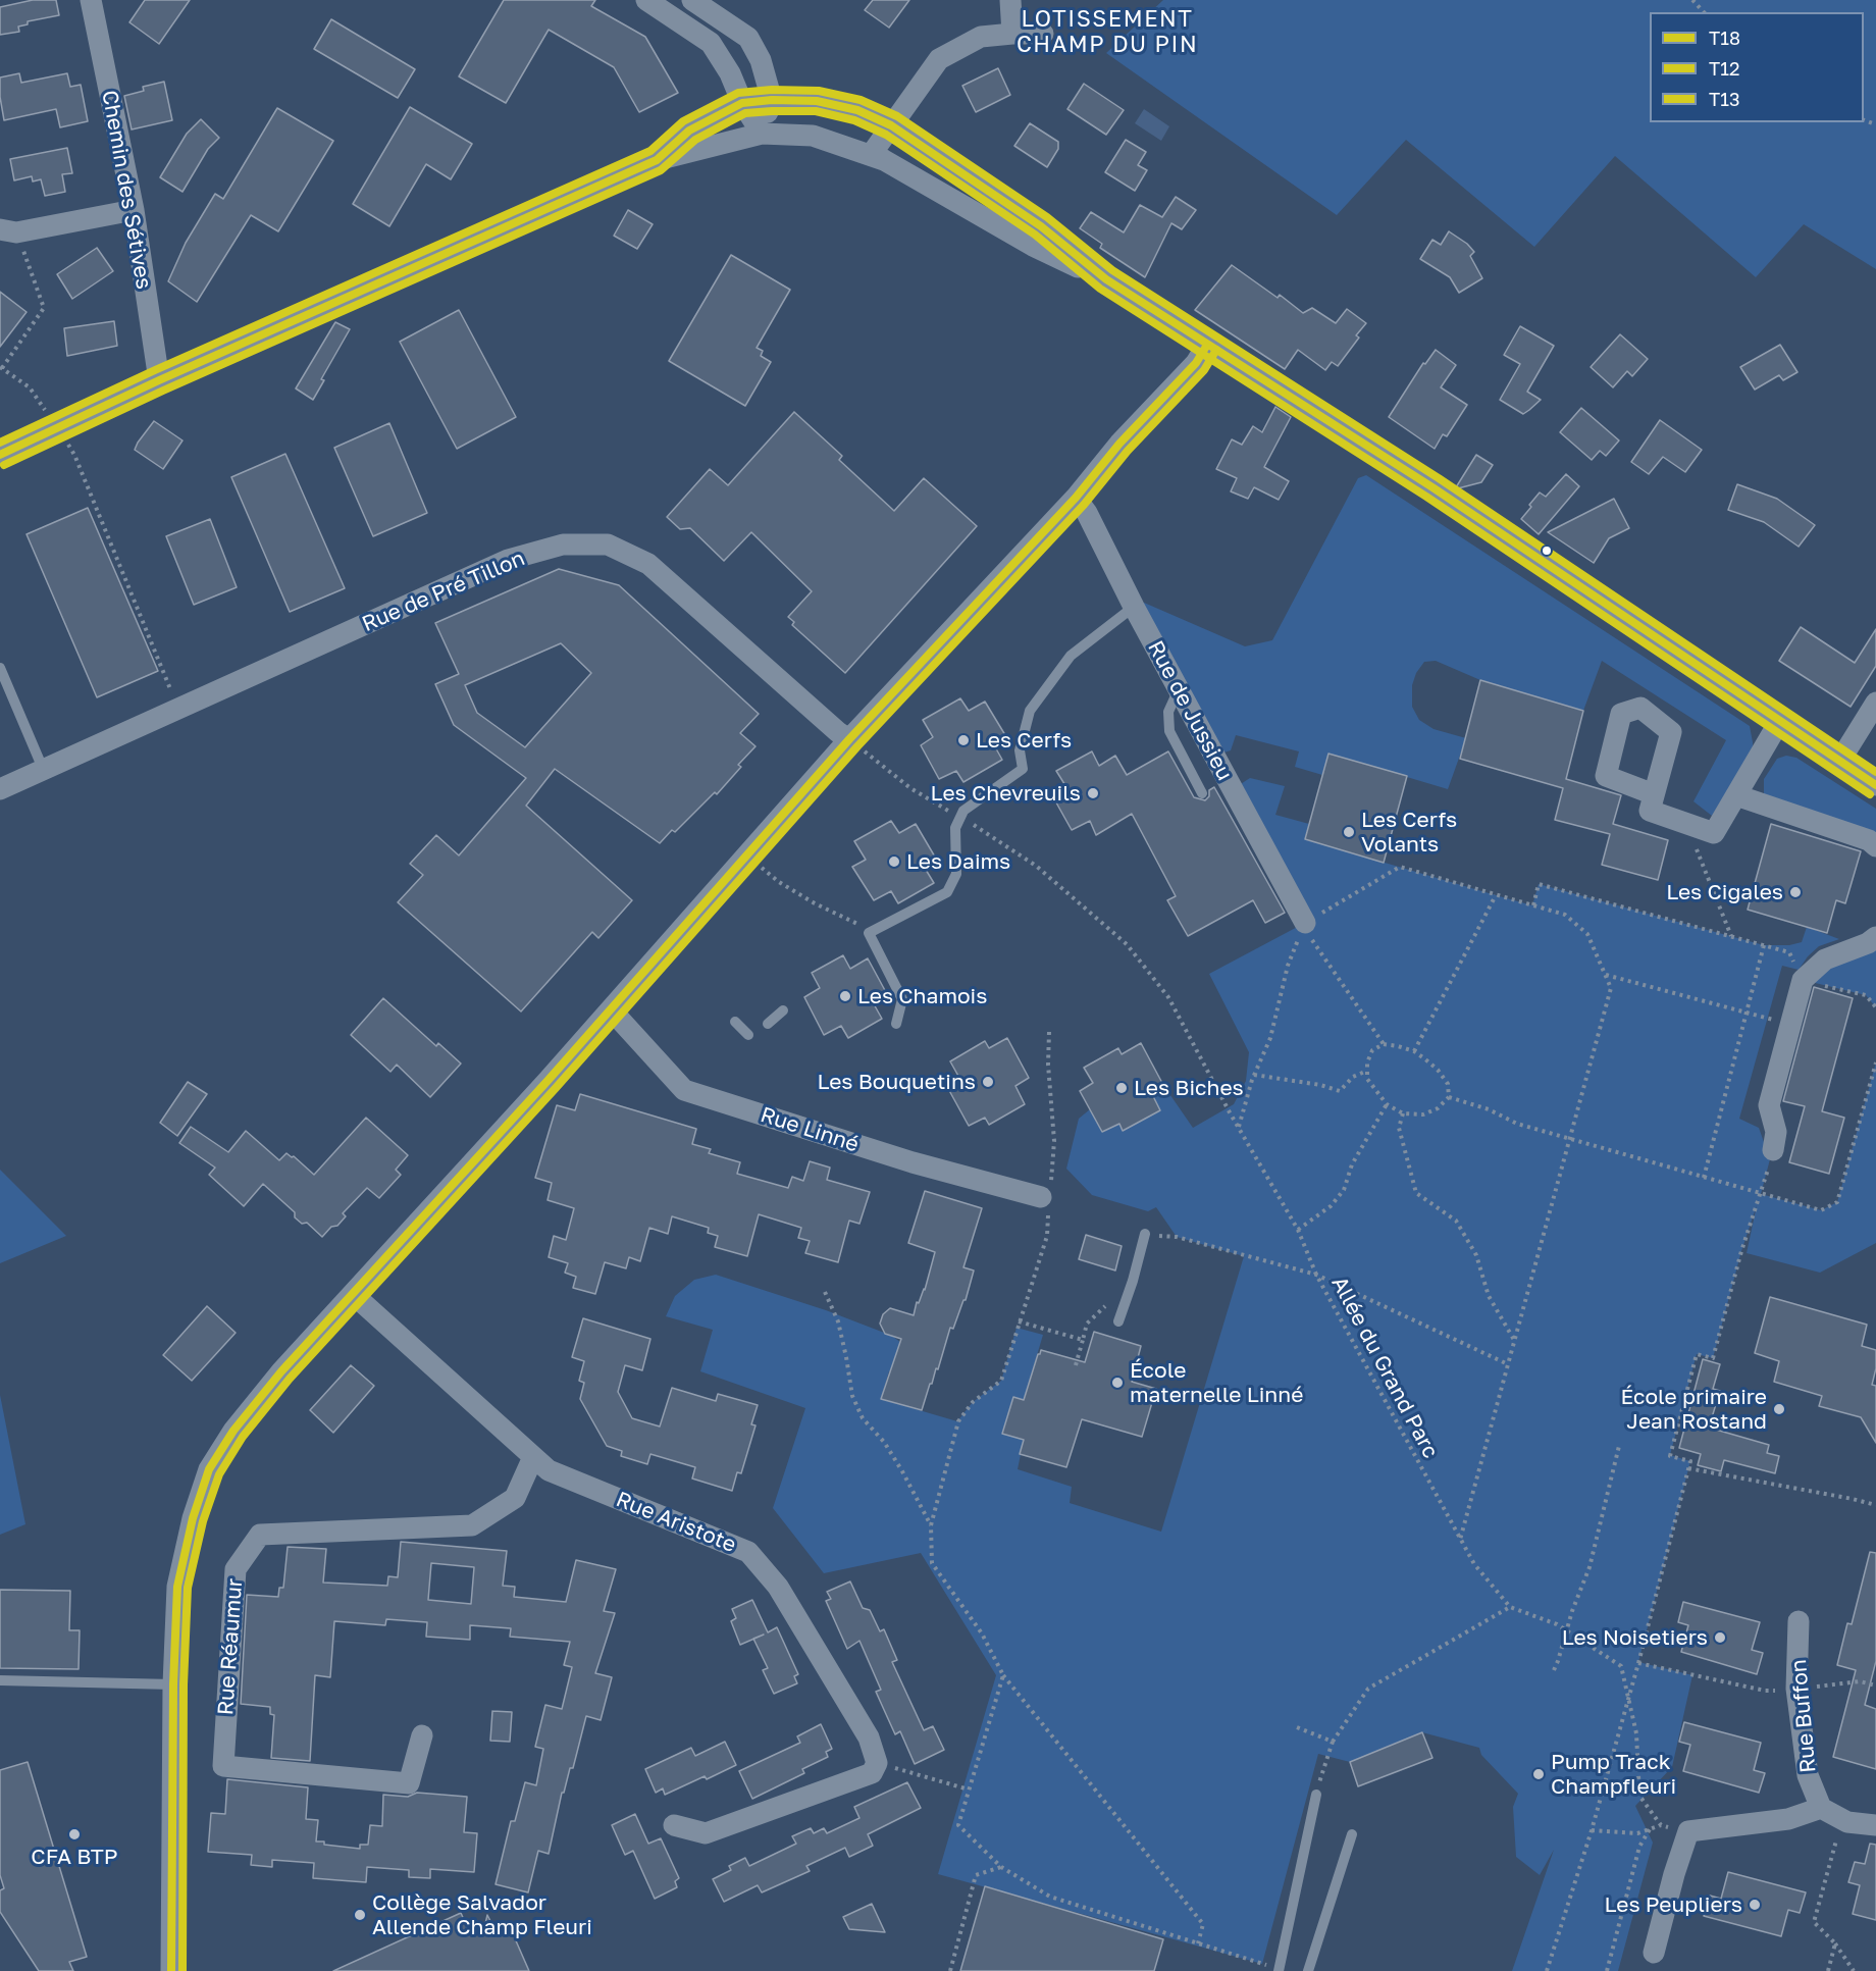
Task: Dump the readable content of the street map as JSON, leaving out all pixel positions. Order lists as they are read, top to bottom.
{
  "streets": {
    "street": [
      "Chemin des Sétives",
      "Rue de Pré Tillon",
      "Rue de Jussieu",
      "Rue Linné",
      "Rue Aristote",
      "Rue Réaumur",
      "Rue Buffon"
    ],
    "path": ["Allée du Grand Parc"]
  },
  "crossings": [
    ["Rue de Pré Tillon", "Allée du Grand Parc"],
    ["Rue Aristote", "Rue Réaumur"]
  ],
  "districts": ["LOTISSEMENT CHAMP DU PIN"],
  "places": [
    "Les Cerfs",
    "Les Chevreuils",
    "Les Cerfs Volants",
    "Les Daims",
    "Les Cigales",
    "Les Chamois",
    "Les Bouquetins",
    "Les Biches",
    "École maternelle Linné",
    "École primaire Jean Rostand",
    "Les Noisetiers",
    "Pump Track Champfleuri",
    "CFA BTP",
    "Les Peupliers",
    "Collège Salvador Allende Champ Fleuri"
  ],
  "lines": ["transit line T13", "transit line T18", "transit line T12"],
  "legend": ["T18", "T12", "T13"]
}
